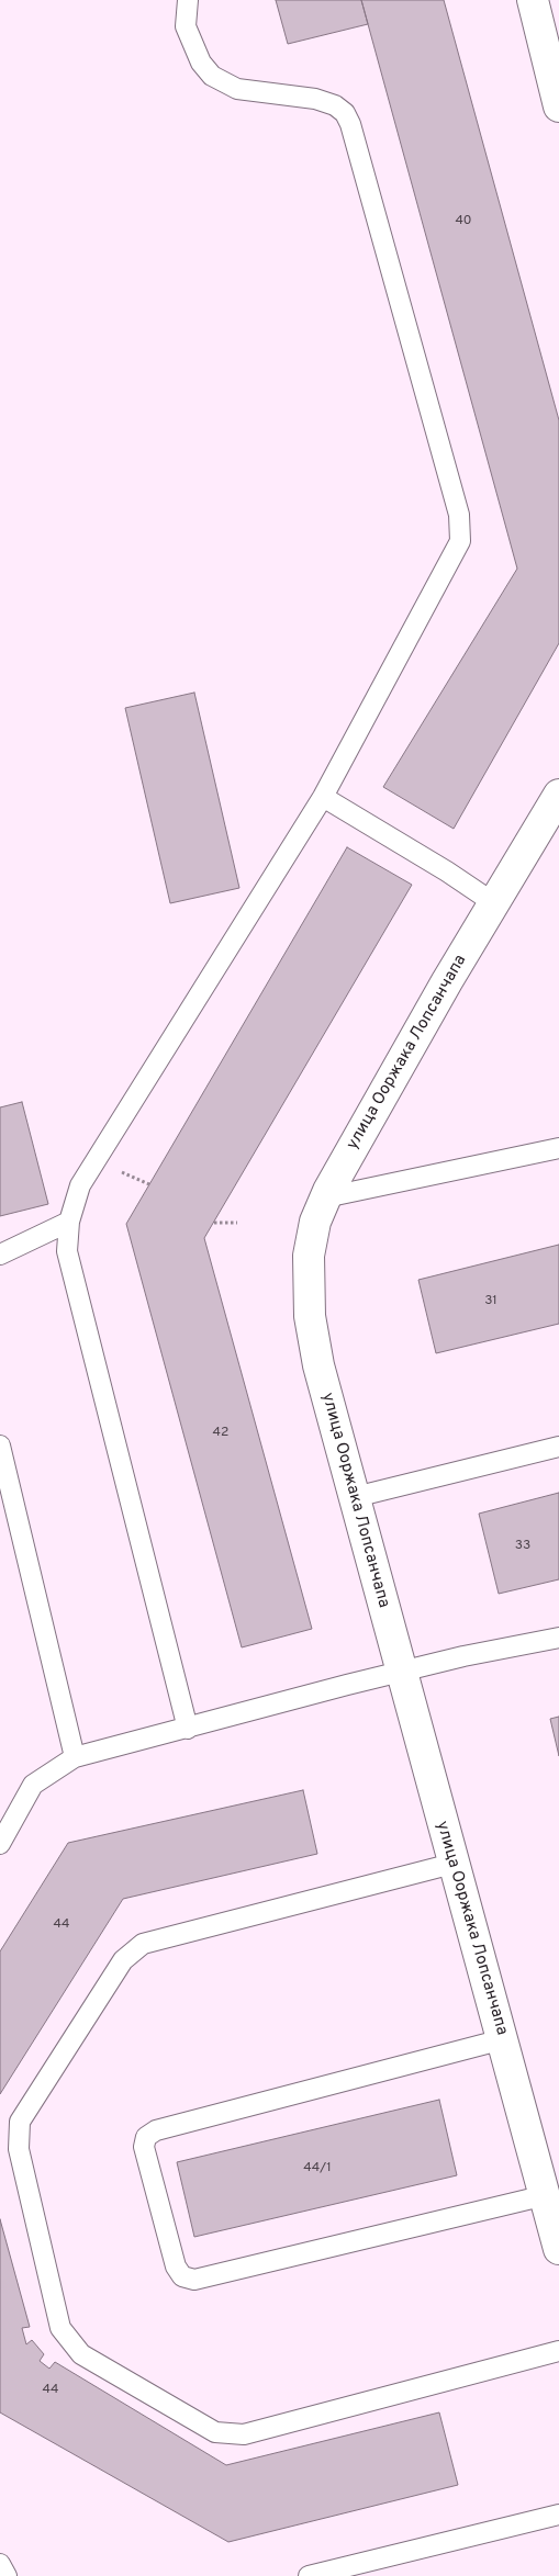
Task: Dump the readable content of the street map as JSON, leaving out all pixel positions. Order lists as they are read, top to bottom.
{
  "streets": {
    "street": ["улица Ооржака Лопсанчапа"]
  },
  "house_numbers": [
    "40",
    "31",
    "42",
    "33",
    "44",
    "44/1",
    "44"
  ]
}
